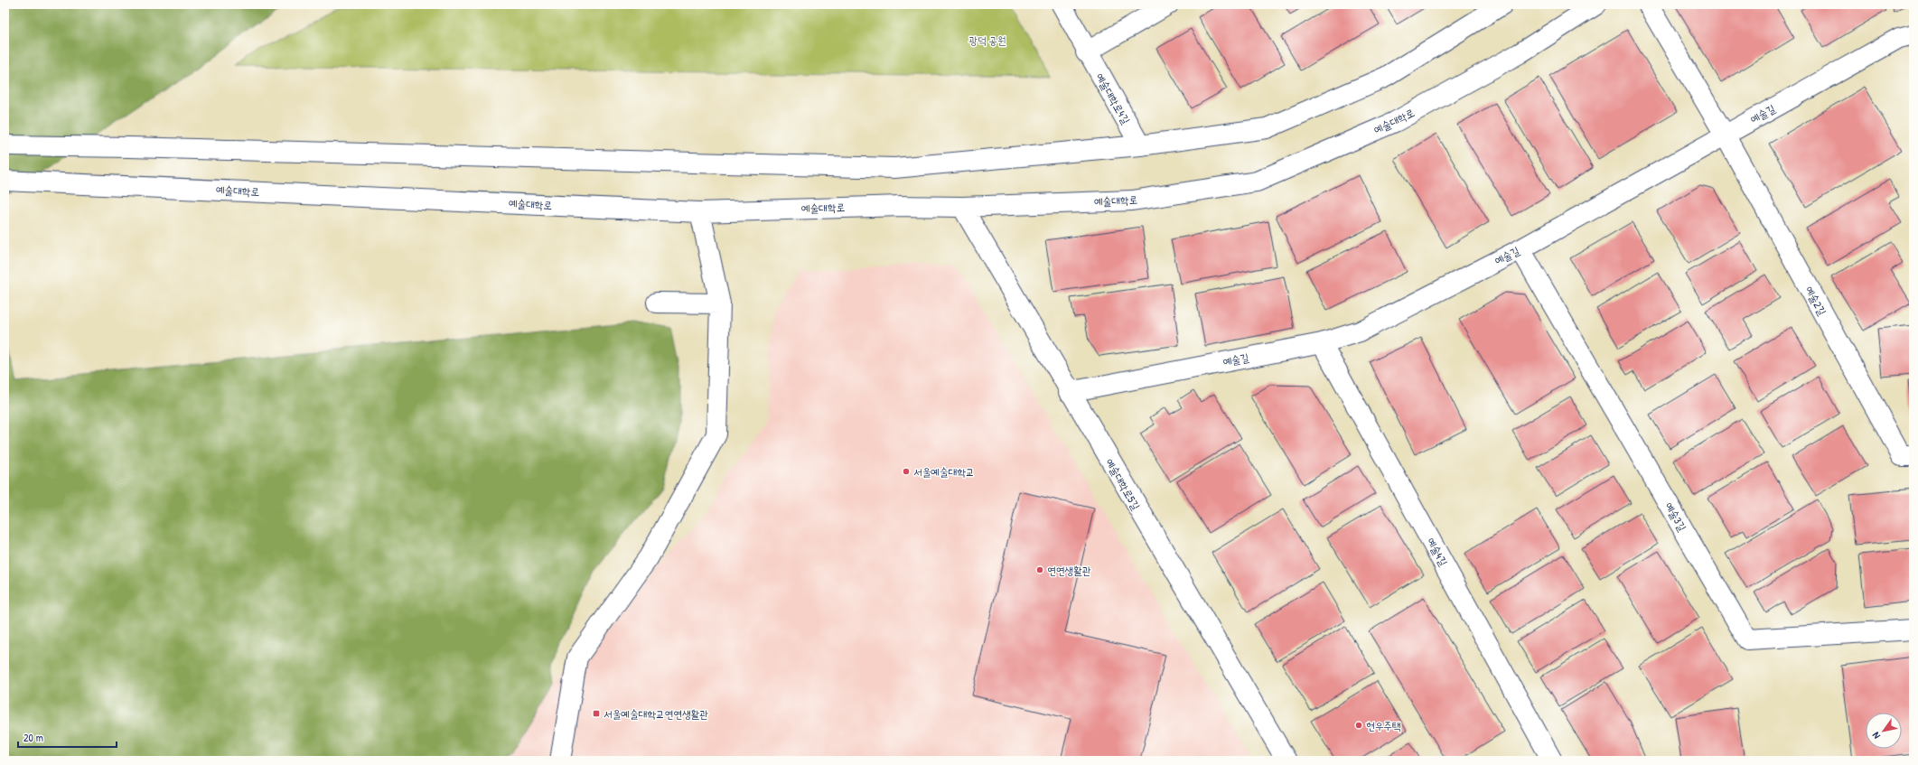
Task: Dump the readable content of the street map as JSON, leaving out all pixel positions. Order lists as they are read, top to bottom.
{
  "streets": {
    "street": [
      "예술대학로4길",
      "예술길",
      "예술대학로",
      "예술2길",
      "예술대학로5길",
      "예술3길",
      "예술4길"
    ]
  },
  "crossings": [
    ["예술길", "예술2길"],
    ["예술길", "예술대학로5길"],
    ["예술길", "예술3길"],
    ["예술길", "예술4길"],
    ["예술대학로", "예술대학로5길"]
  ],
  "parks": ["광덕 공원"],
  "places": {
    "other": ["서울예술대학교", "연연생활관", "현우주택"],
    "transit": ["서울예술대학교연연생활관"]
  },
  "scale_bar": "20 m",
  "north": "bottom left"
}
